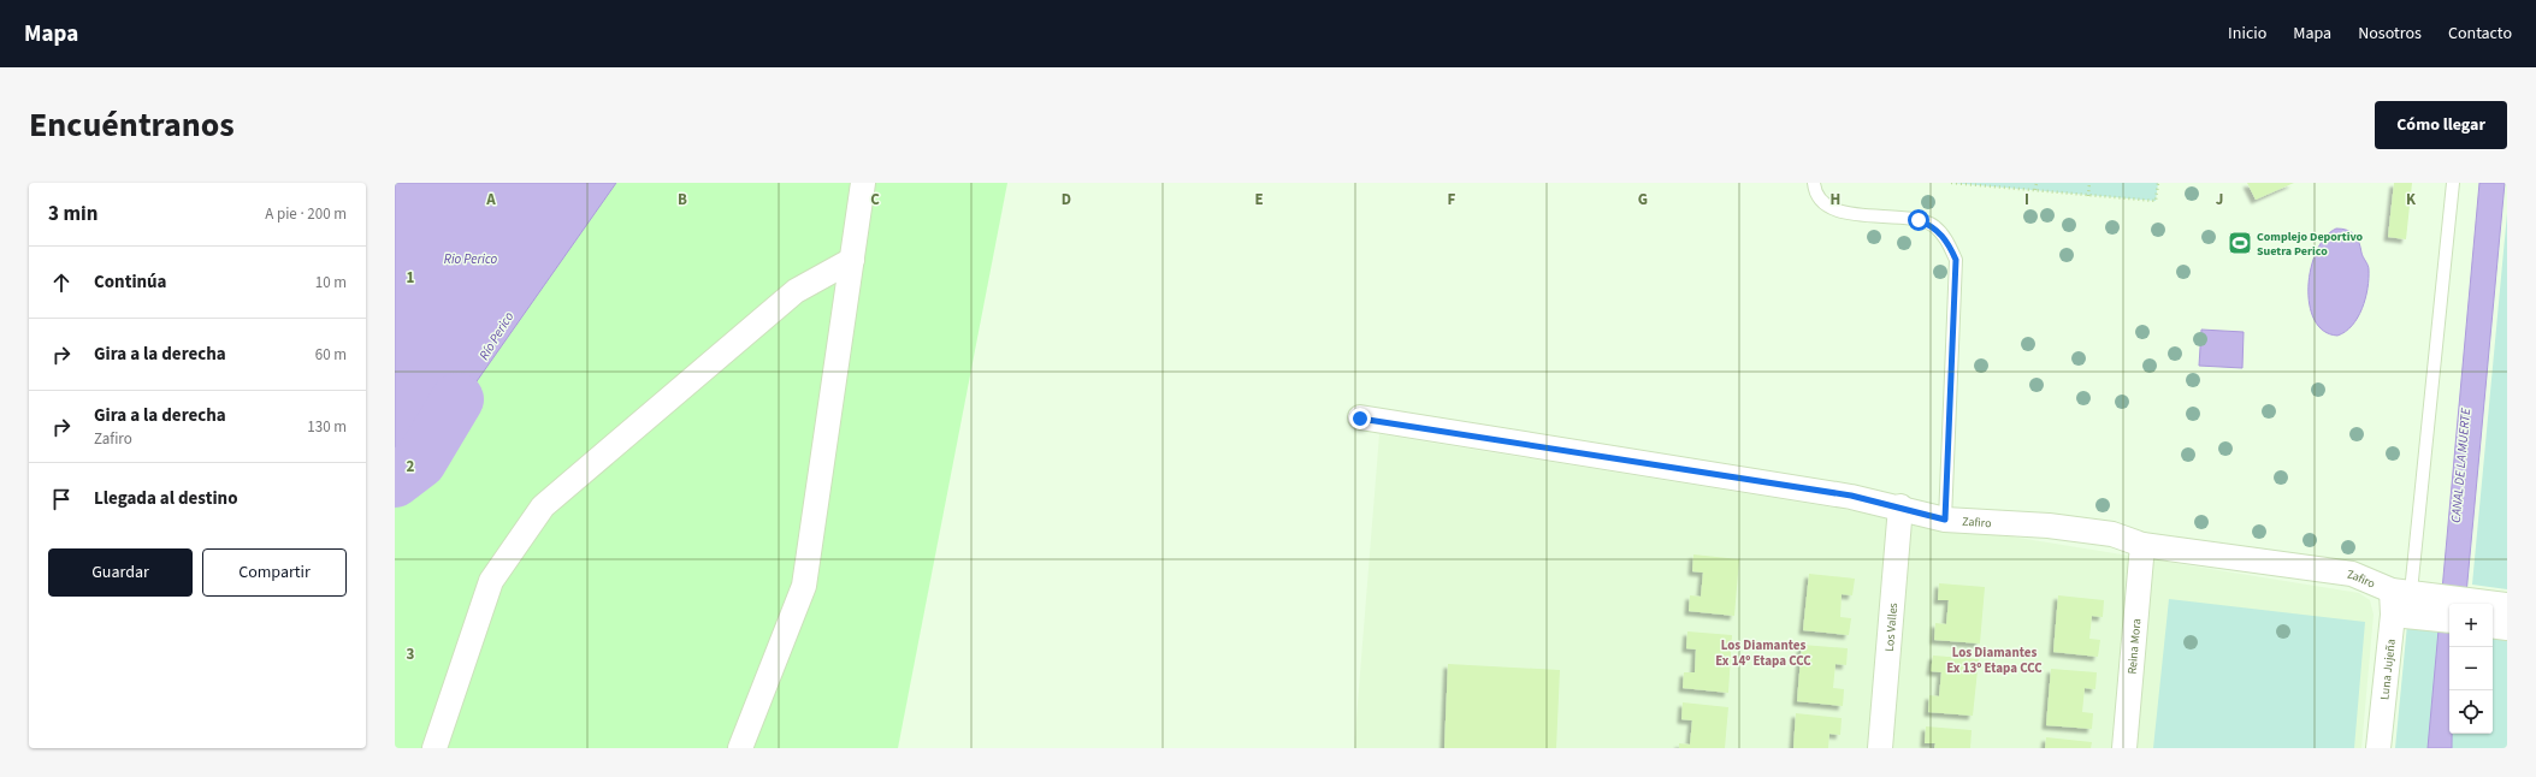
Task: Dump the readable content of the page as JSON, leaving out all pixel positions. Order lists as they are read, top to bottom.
{
  "streets": {
    "street": [
      "Zafiro",
      "Los Valles",
      "Reina Mora",
      "Luna Jujeña"
    ]
  },
  "crossings": [
    ["Zafiro", "Los Valles"],
    ["Zafiro", "Reina Mora"],
    ["Zafiro", "Luna Jujeña"]
  ],
  "districts": ["Los Diamantes Ex 14º Etapa CCC", "Los Diamantes Ex 13º Etapa CCC"],
  "water": ["Rio Perico", "Río Perico", "CANAL DE LA MUERTE"],
  "places": {
    "sports": ["Complejo Deportivo Suetra Perico"]
  },
  "page": {
    "header": "Mapa",
    "nav": [
      "Inicio",
      "Mapa",
      "Nosotros",
      "Contacto"
    ],
    "title": "Encuéntranos",
    "buttons": [
      "Cómo llegar",
      ["Guardar", "Compartir"]
    ],
    "heading": ["3 min", "A pie · 200 m"],
    "list": [
      ["Continúa", "10 m"],
      ["Gira a la derecha", "60 m"],
      ["Gira a la derecha", "Zafiro", "130 m"],
      "Llegada al destino"
    ],
    "map_buttons": ["+", "−"]
  },
  "grid": {
    "columns": [
      "A",
      "B",
      "C",
      "D",
      "E",
      "F",
      "G",
      "H",
      "I",
      "J",
      "K"
    ],
    "rows": ["1", "2", "3"]
  }
}
